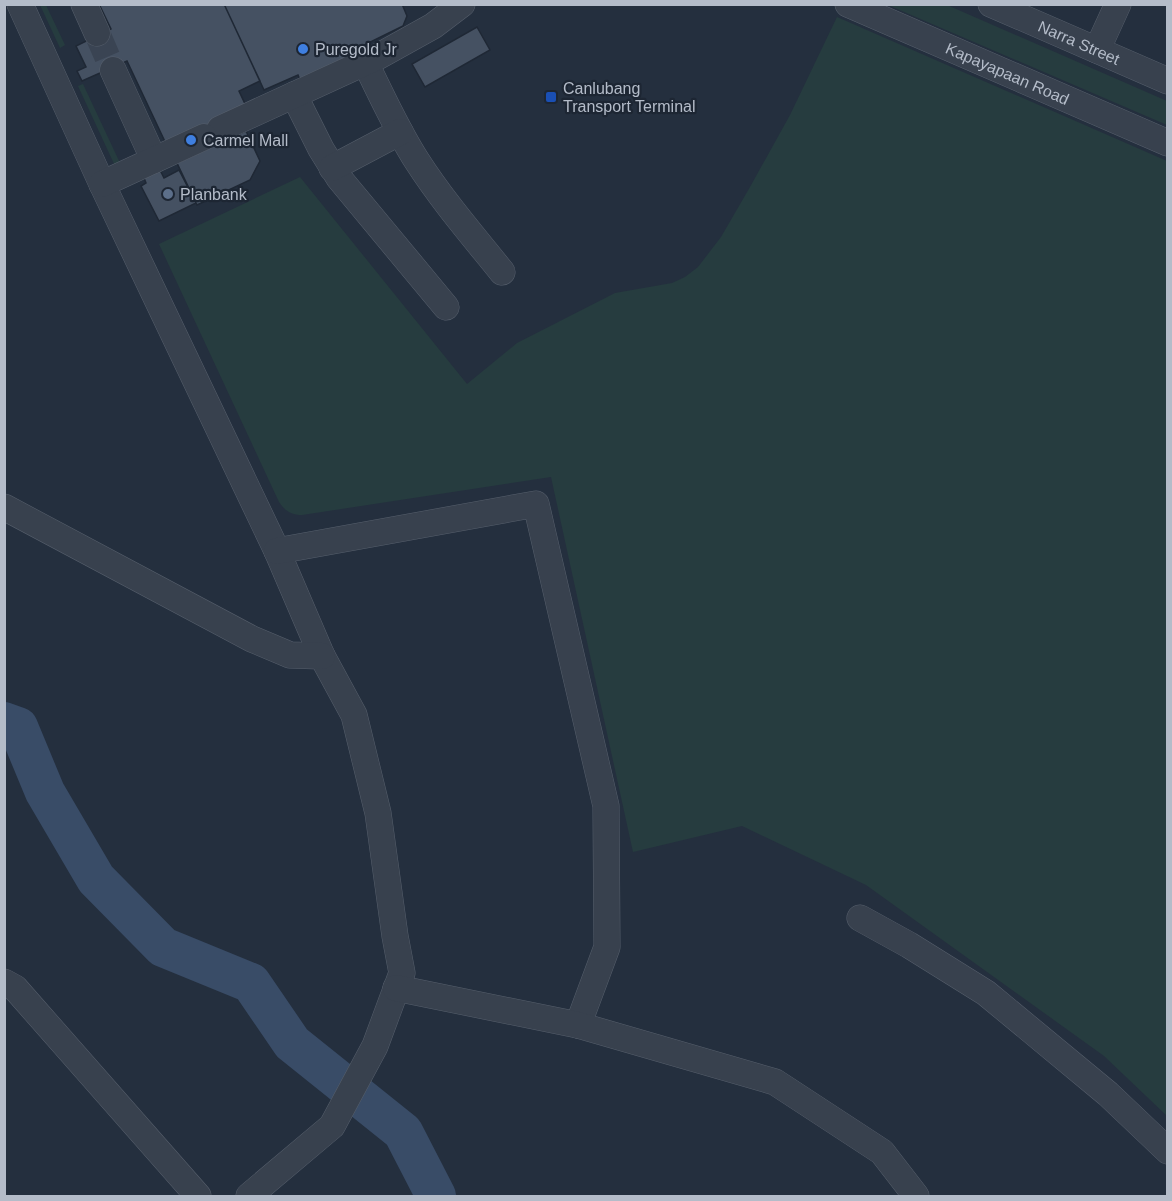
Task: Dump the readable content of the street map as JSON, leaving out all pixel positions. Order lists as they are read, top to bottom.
{
  "streets": {
    "street": ["Narra Street", "Kapayapaan Road"]
  },
  "places": {
    "other": ["Puregold Jr", "Carmel Mall", "Planbank"],
    "transit": ["Canlubang Transport Terminal"]
  }
}
